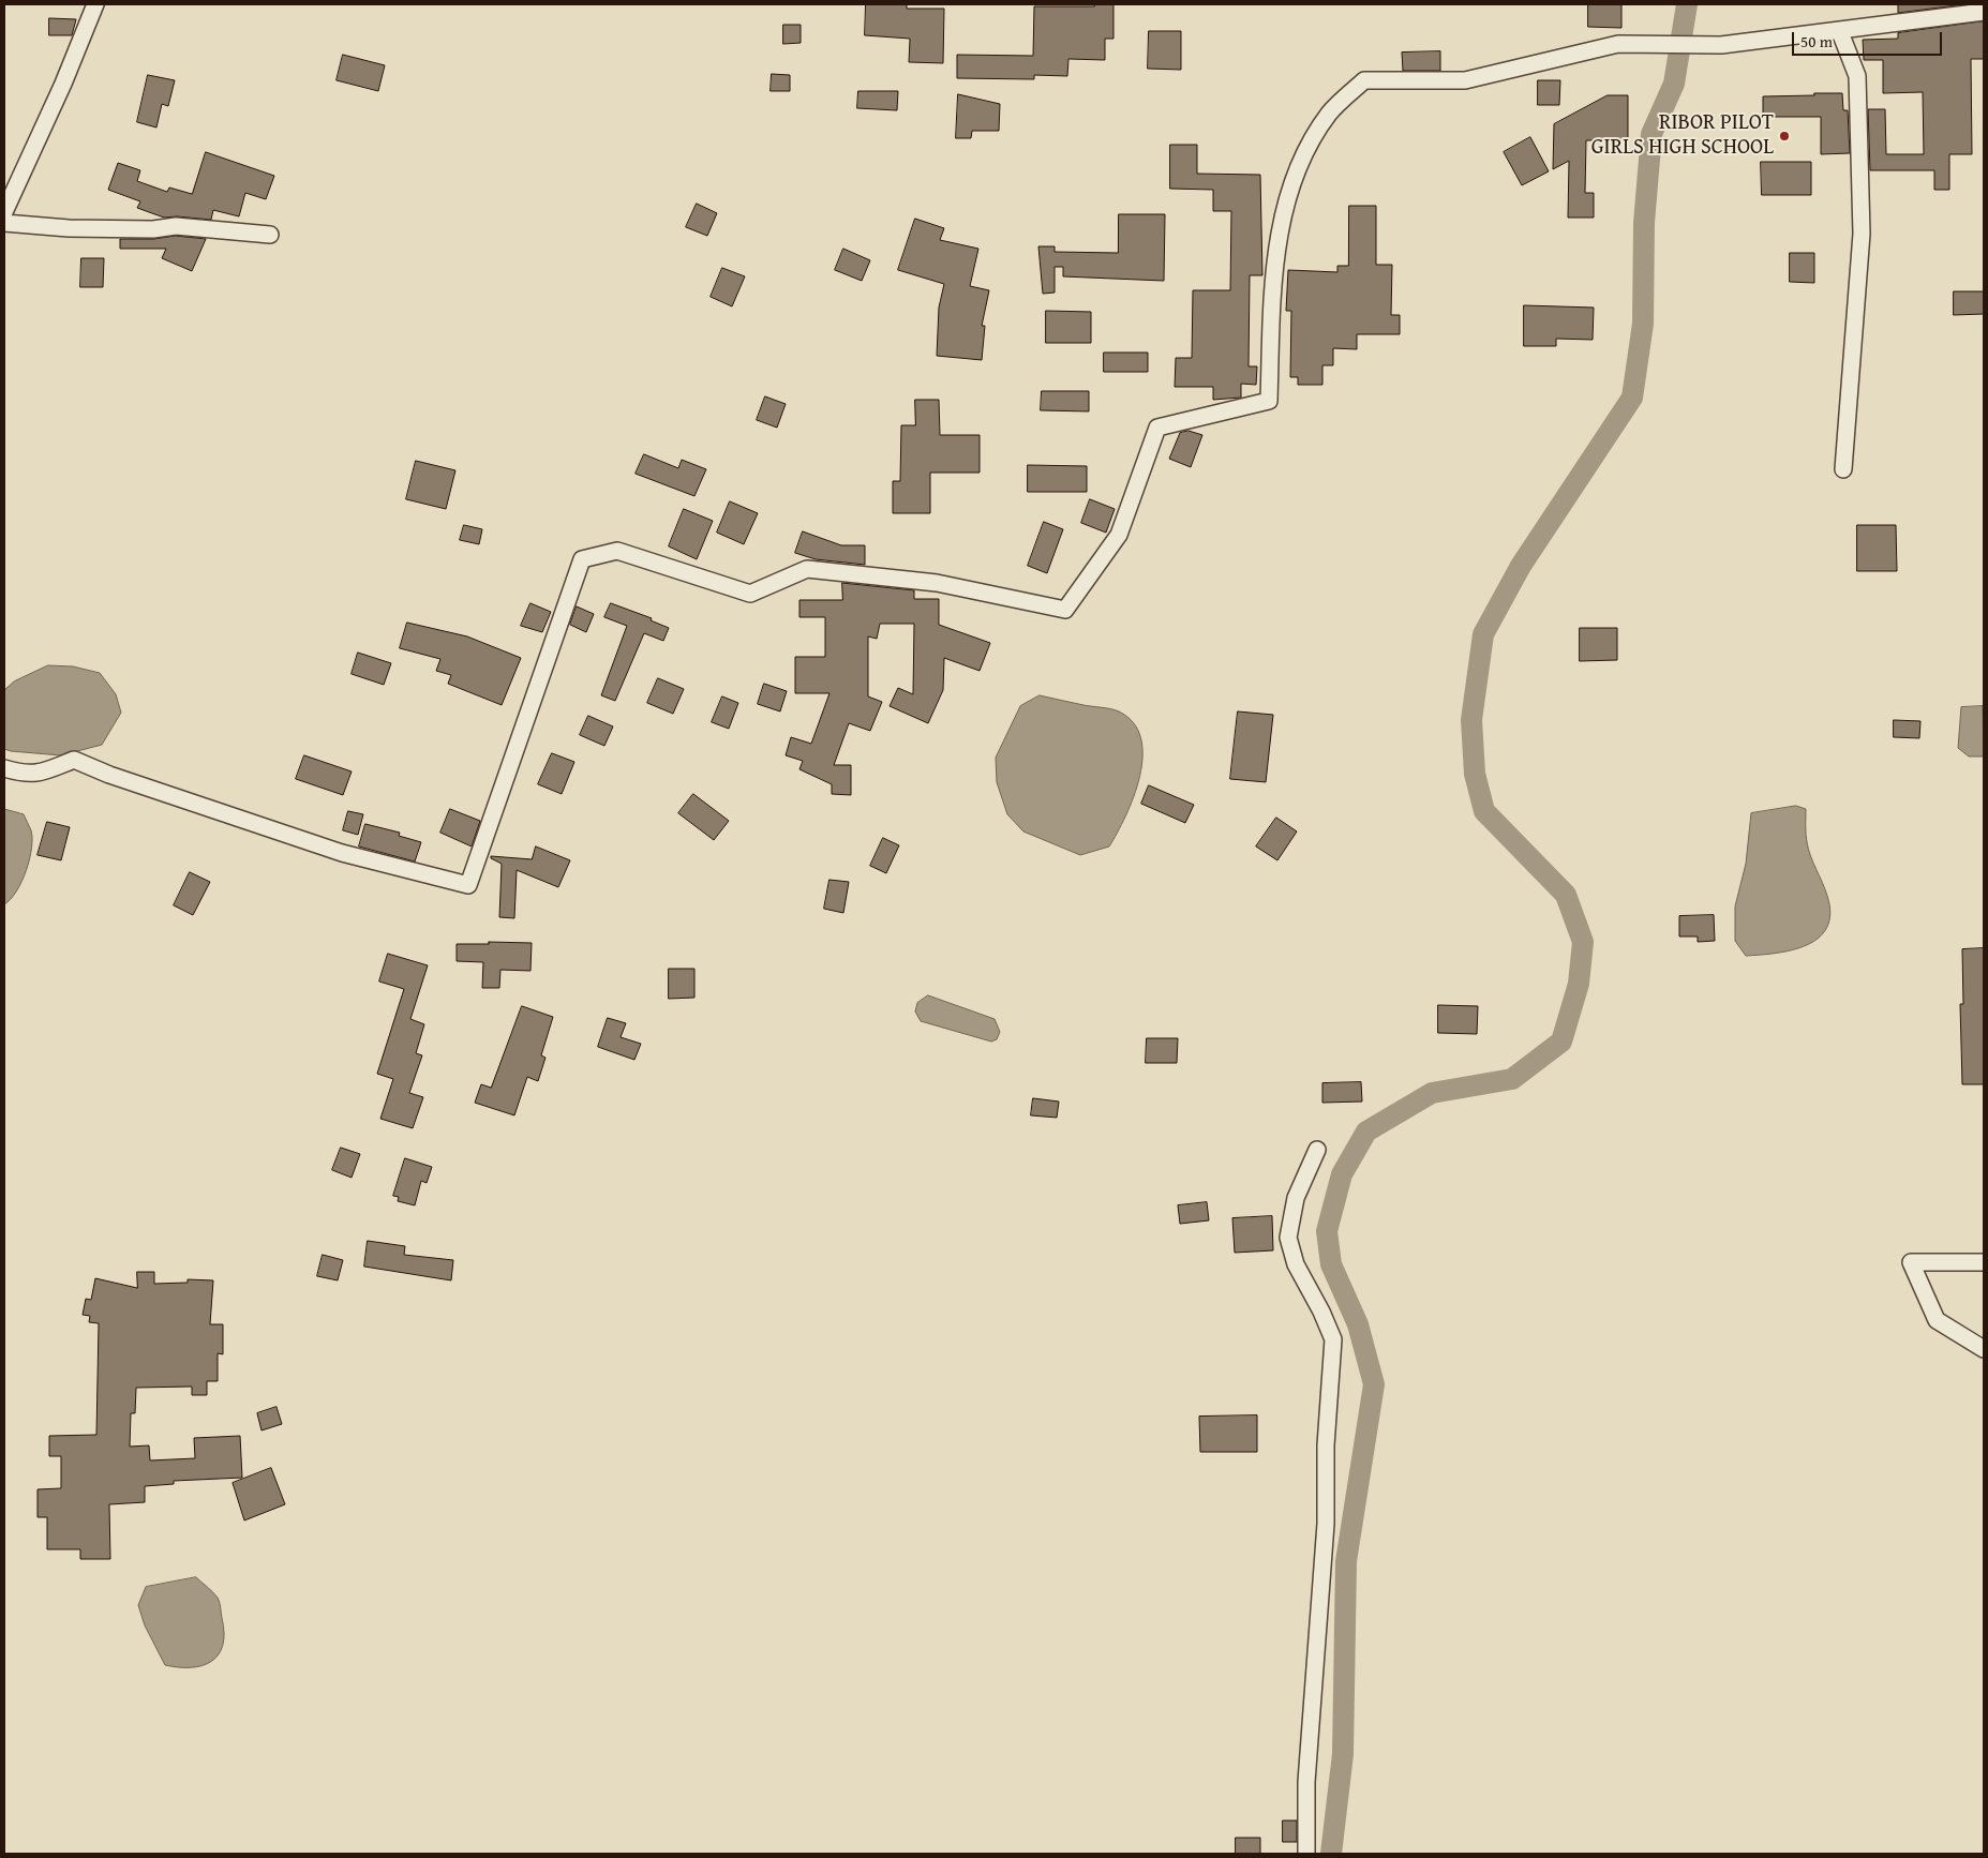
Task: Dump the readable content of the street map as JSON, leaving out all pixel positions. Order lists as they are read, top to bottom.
{
  "places": ["RIBOR PILOT GIRLS HIGH SCHOOL"],
  "scale_bar": "50 m"
}
